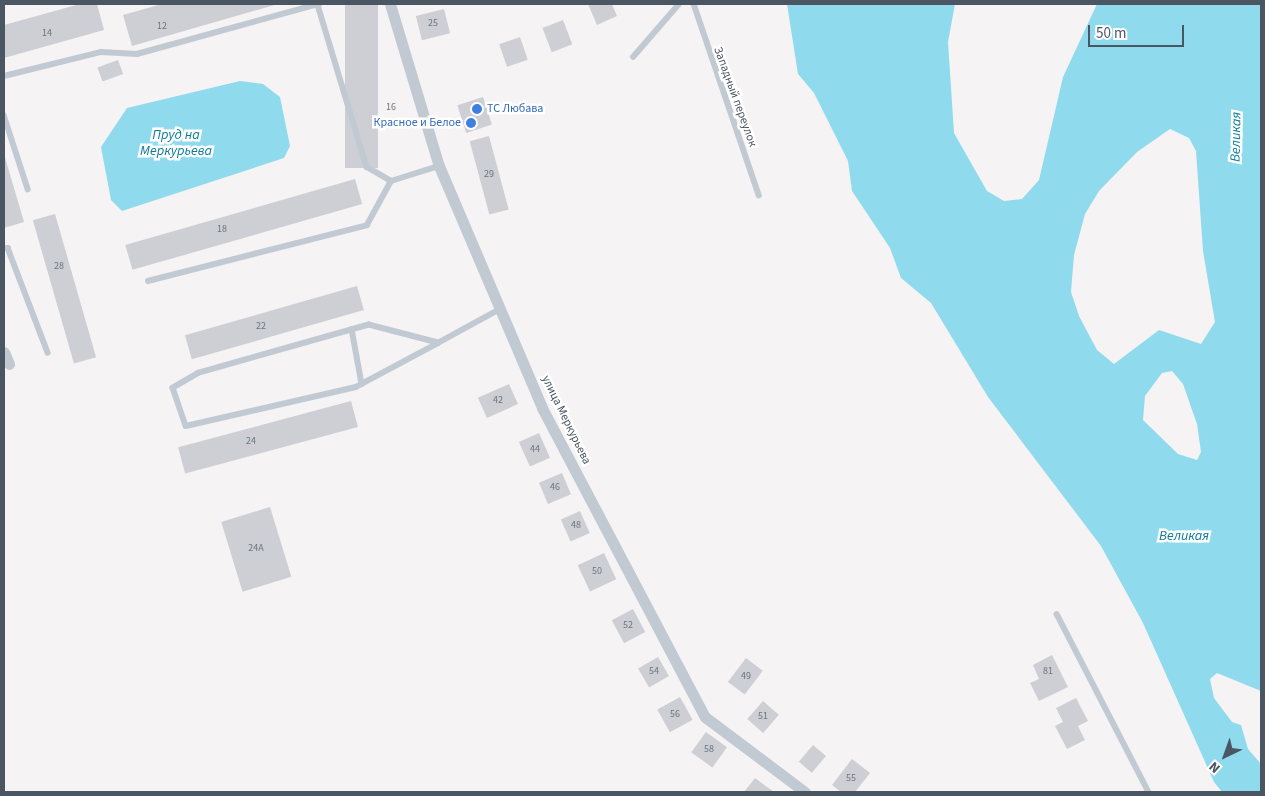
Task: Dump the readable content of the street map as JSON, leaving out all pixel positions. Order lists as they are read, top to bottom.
{
  "streets": {
    "street": ["улица Меркурьева"],
    "lane": ["Западный переулок"]
  },
  "water": ["Пруд на Меркурьева", "Великая"],
  "places": ["ТС Любава", "Красное и Белое"],
  "house_numbers": [
    "25",
    "12",
    "14",
    "16",
    "29",
    "18",
    "28",
    "22",
    "42",
    "24",
    "44",
    "46",
    "48",
    "24А",
    "50",
    "52",
    "54",
    "81",
    "49",
    "56",
    "51",
    "58",
    "55"
  ],
  "scale_bar": "50 m",
  "north": "bottom left"
}
